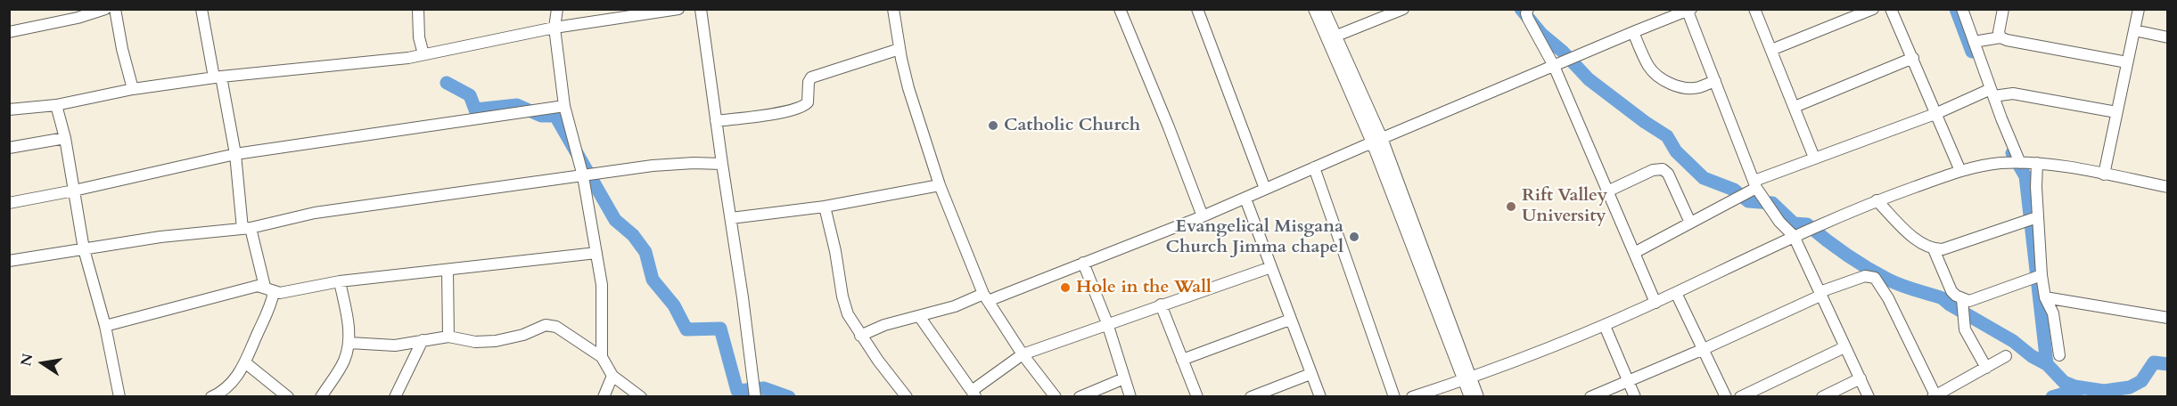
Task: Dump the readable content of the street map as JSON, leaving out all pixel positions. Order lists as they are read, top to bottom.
{
  "places": [
    "Catholic Church",
    "Rift Valley University",
    "Evangelical Misgana Church Jimma chapel",
    "Hole in the Wall"
  ],
  "north": "left"
}
